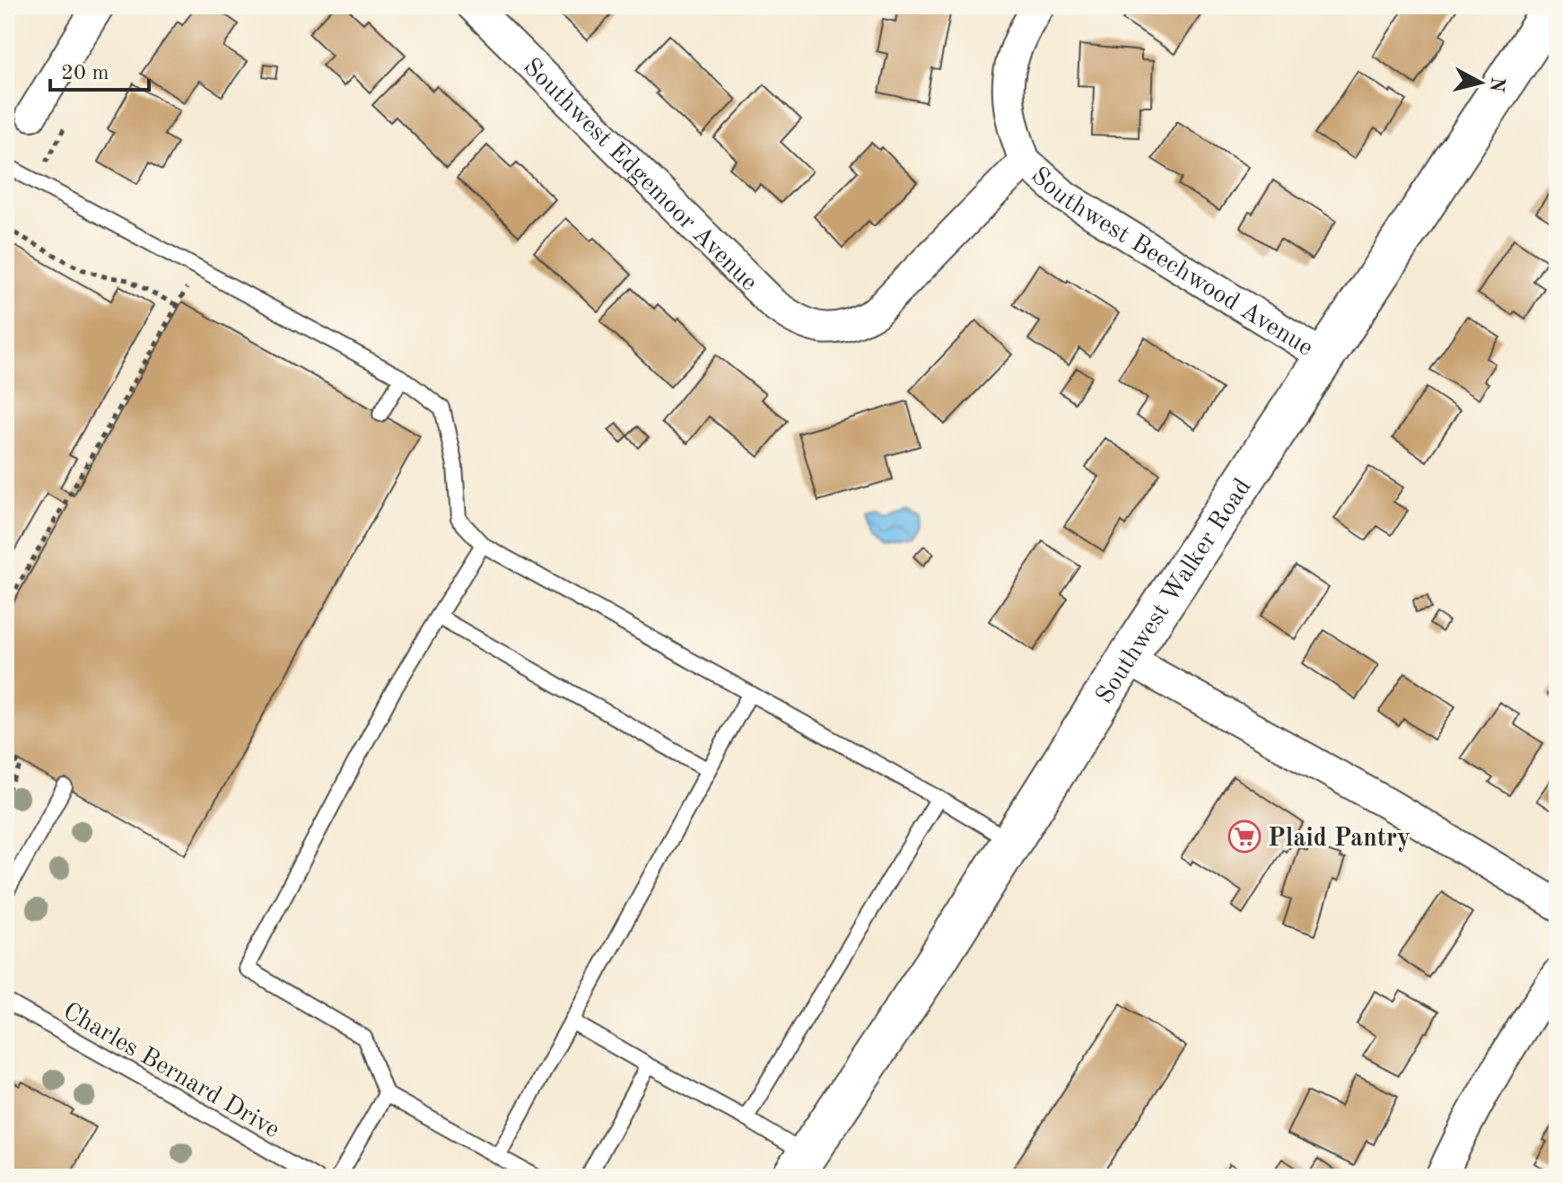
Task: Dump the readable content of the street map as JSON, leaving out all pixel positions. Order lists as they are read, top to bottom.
{
  "streets": {
    "main road": ["Southwest Walker Road"],
    "street": ["Southwest Edgemoor Avenue", "Southwest Beechwood Avenue"],
    "lane": ["Charles Bernard Drive"]
  },
  "crossings": [
    ["Southwest Edgemoor Avenue", "Southwest Beechwood Avenue"],
    ["Southwest Beechwood Avenue", "Southwest Walker Road"]
  ],
  "places": {
    "supermarket": ["Plaid Pantry"]
  },
  "scale_bar": "20 m",
  "north": "right"
}
